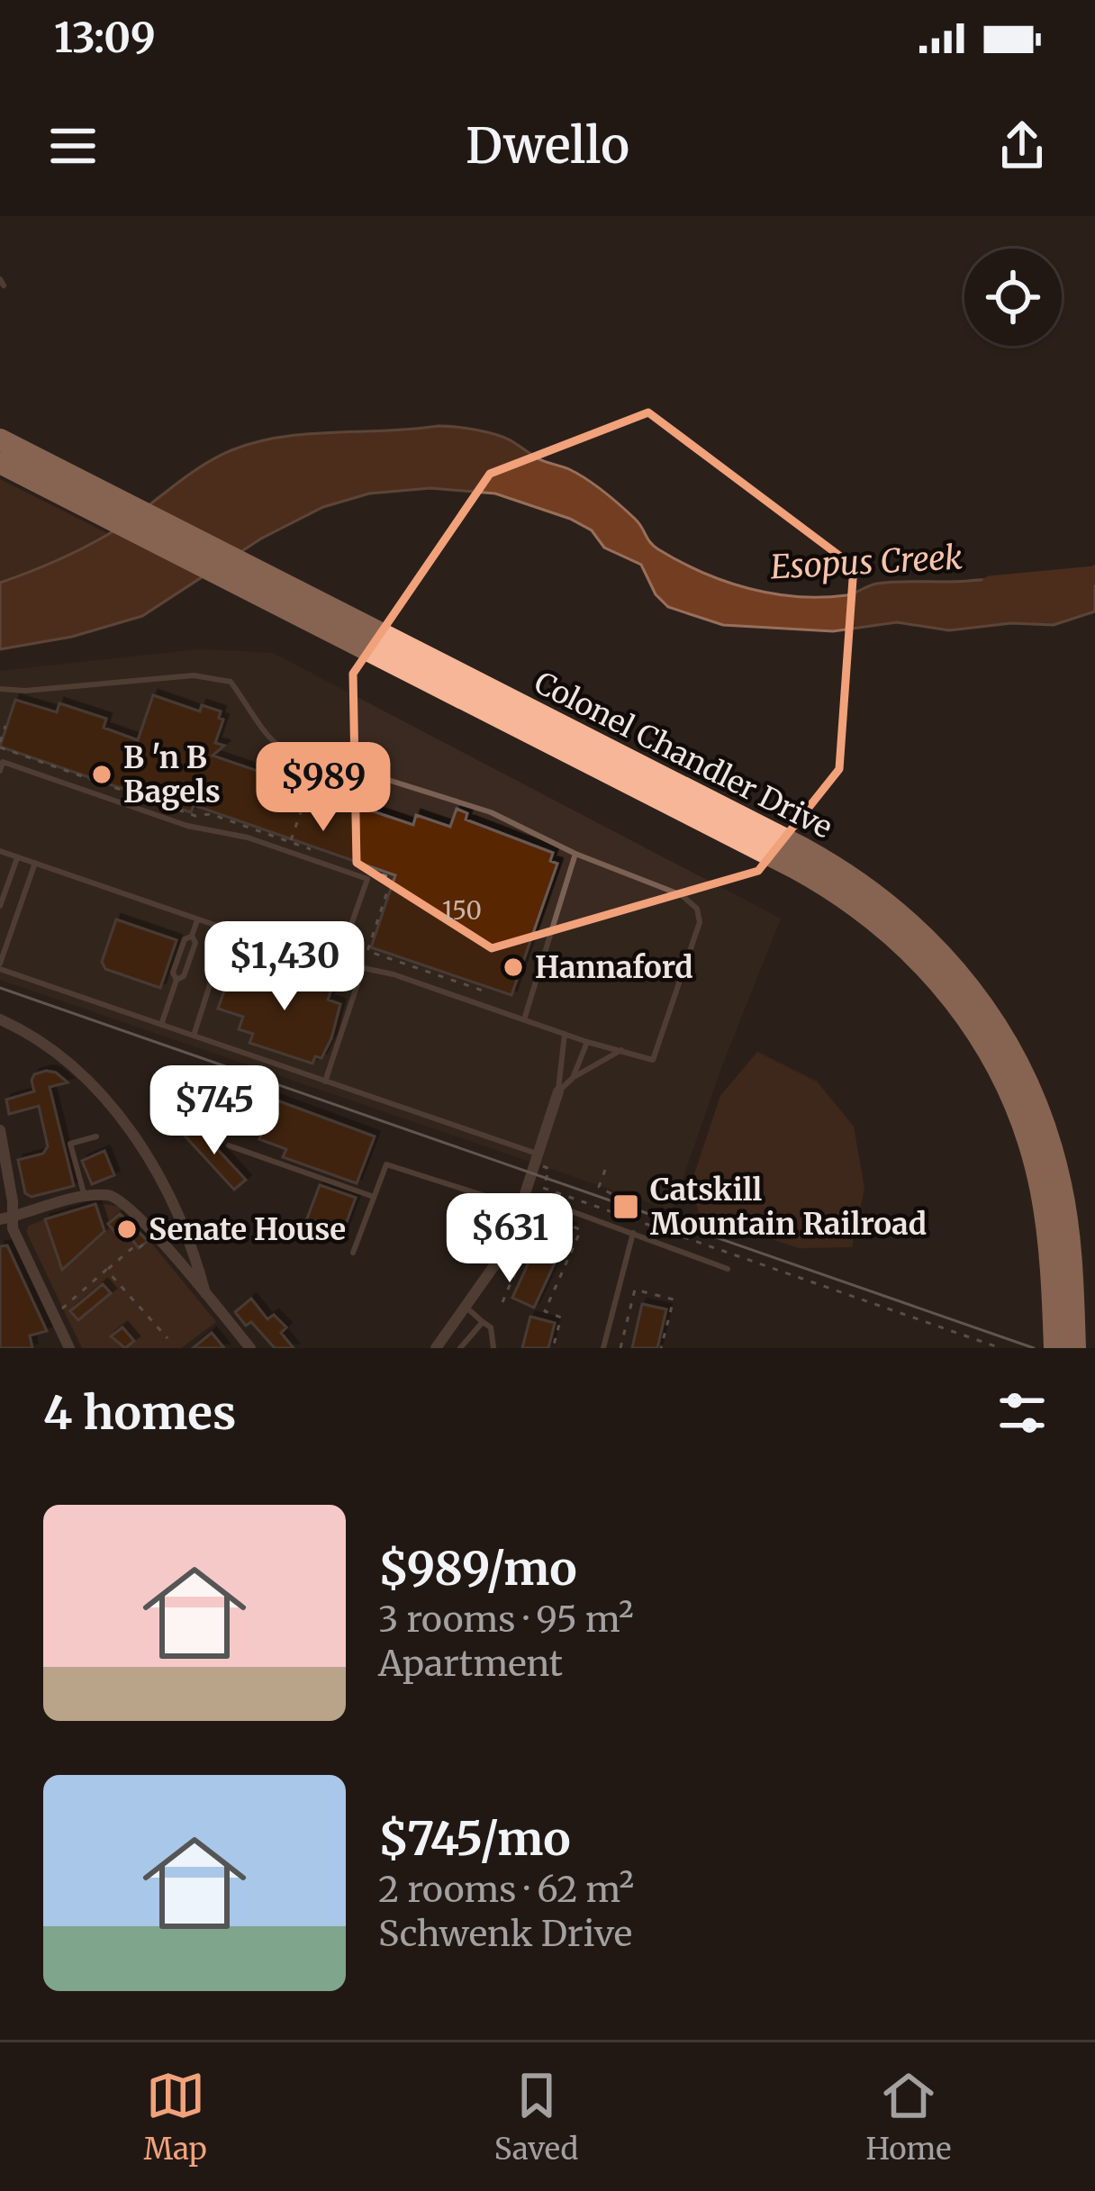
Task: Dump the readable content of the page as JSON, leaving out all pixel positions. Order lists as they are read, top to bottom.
{
  "streets": {
    "highway": ["Colonel Chandler Drive"]
  },
  "water": ["Esopus Creek"],
  "places": {
    "other": ["B 'n B Bagels", "Hannaford", "Senate House"],
    "transit": ["Catskill Mountain Railroad"]
  },
  "house_numbers": ["150"],
  "page": {
    "status": "13:09",
    "header": "Dwello",
    "price": [
      "$989",
      "$1,430",
      "$745",
      "$631"
    ],
    "heading": "4 homes",
    "list": [
      {
        "name": "$989/mo",
        "note": "3 rooms · 95 m² · Apartment"
      },
      {
        "name": "$745/mo",
        "note": "2 rooms · 62 m² · Schwenk Drive"
      }
    ],
    "tabs": ["Map", "Saved", "Home"]
  }
}
